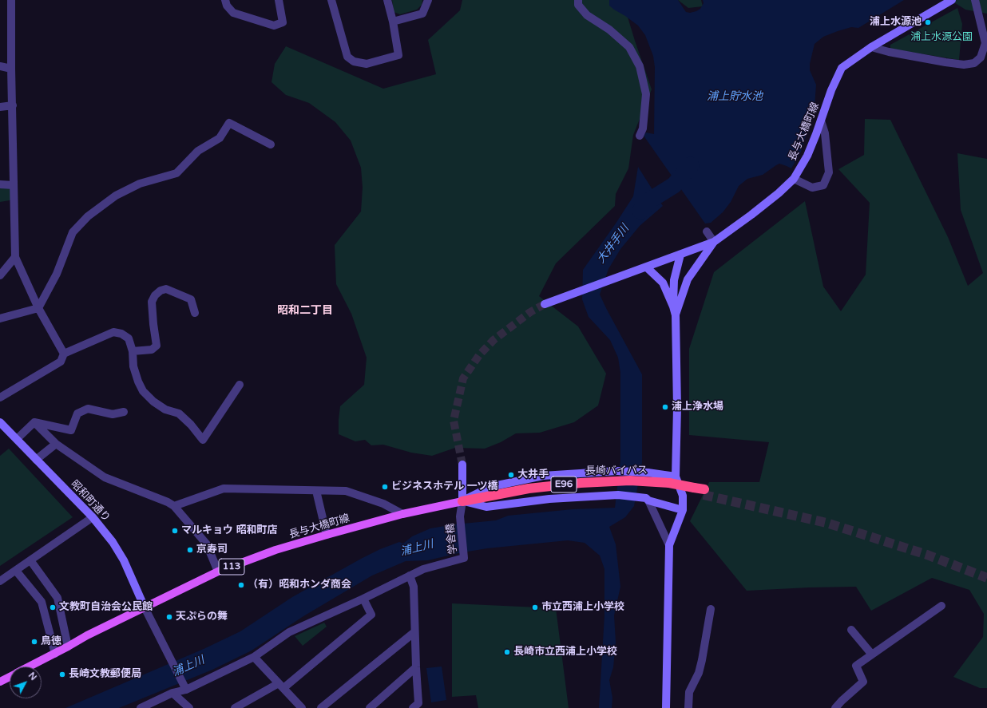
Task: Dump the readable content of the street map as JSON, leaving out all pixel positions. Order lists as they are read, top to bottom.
{
  "streets": {
    "highway": ["長崎バイパス", "E96"],
    "main road": ["長与大橋町線", "113"],
    "street": ["昭和町通り", "学舎橋"]
  },
  "crossings": [
    ["長与大橋町線", "長崎バイパス"],
    ["長与大橋町線", "昭和町通り"],
    ["長与大橋町線", "学舎橋"],
    ["長崎バイパス", "学舎橋"]
  ],
  "districts": ["昭和二丁目"],
  "water": ["浦上貯水池", "大井手川", "浦上川"],
  "parks": ["浦上水源公園"],
  "places": [
    "浦上水源池",
    "浦上浄水場",
    "大井手",
    "ビジネスホテル 一ツ橋",
    "マルキョウ 昭和町店",
    "京寿司",
    "（有）昭和ホンダ商会",
    "文教町自治会公民館",
    "市立西浦上小学校",
    "天ぷらの舞",
    "鳥徳",
    "長崎市立西浦上小学校",
    "長崎文教郵便局"
  ],
  "north": "top right"
}
